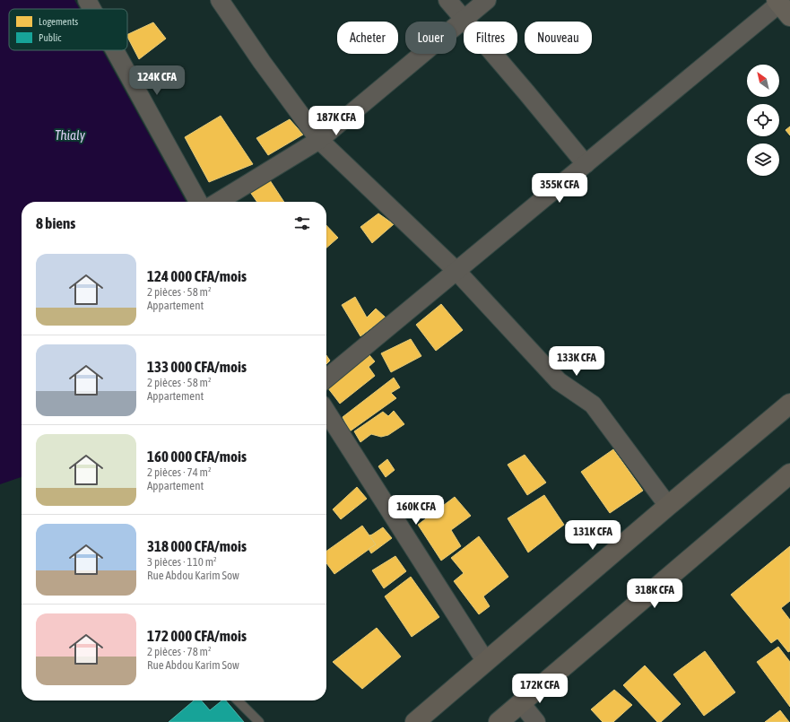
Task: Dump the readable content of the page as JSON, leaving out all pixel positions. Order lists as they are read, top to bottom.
{
  "water": ["Thialy"],
  "legend": ["Logements", "Public"],
  "north": "top left",
  "page": {
    "chip": [
      "Acheter",
      "Louer",
      "Filtres",
      "Nouveau"
    ],
    "price": [
      "124K CFA",
      "187K CFA",
      "355K CFA",
      "133K CFA",
      "160K CFA",
      "131K CFA",
      "318K CFA",
      "172K CFA"
    ],
    "heading": "8 biens",
    "list": [
      {
        "name": "124 000 CFA/mois",
        "note": "2 pièces · 58 m² · Appartement"
      },
      {
        "name": "133 000 CFA/mois",
        "note": "2 pièces · 58 m² · Appartement"
      },
      {
        "name": "160 000 CFA/mois",
        "note": "2 pièces · 74 m² · Appartement"
      },
      {
        "name": "318 000 CFA/mois",
        "note": "3 pièces · 110 m² · Rue Abdou Karim Sow"
      },
      {
        "name": "172 000 CFA/mois",
        "note": "2 pièces · 78 m² · Rue Abdou Karim Sow"
      }
    ]
  }
}
